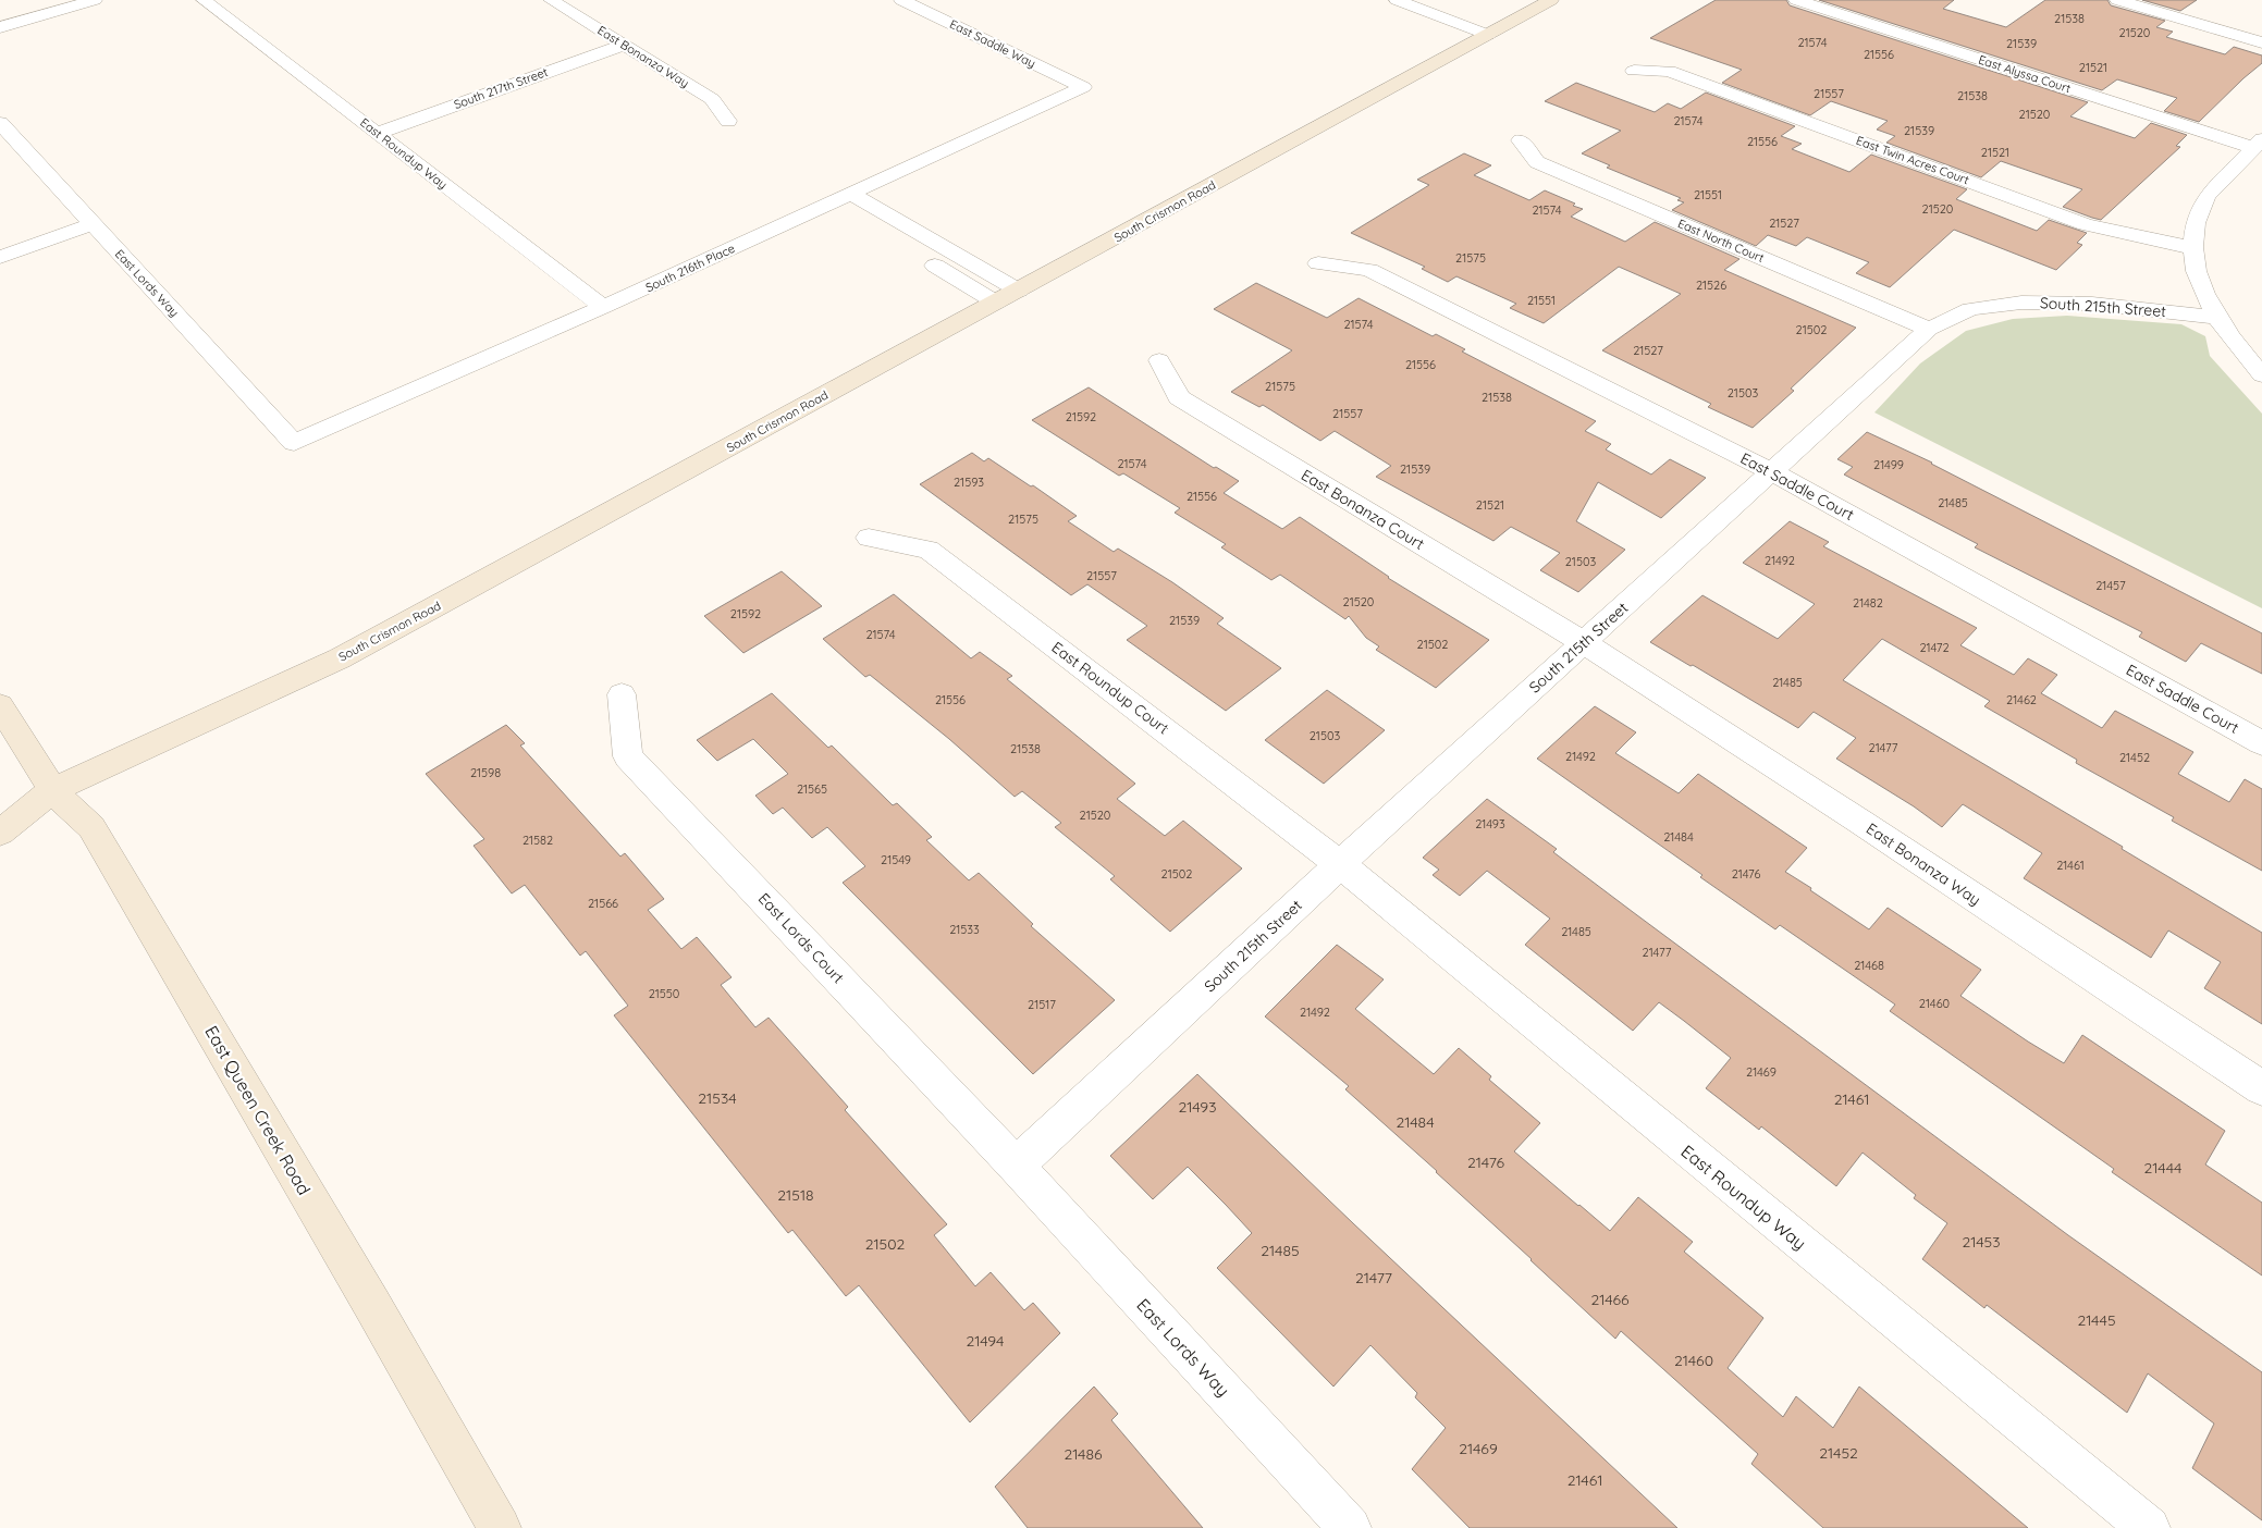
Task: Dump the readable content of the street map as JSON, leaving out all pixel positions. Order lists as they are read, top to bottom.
{
  "streets": {
    "street": [
      "East Saddle Way",
      "East Bonanza Way",
      "East Alyssa Court",
      "South 217th Street",
      "East Roundup Way",
      "East Twin Acres Court",
      "South Crismon Road",
      "East North Court",
      "South 216th Place",
      "East Lords Way",
      "South 215th Street",
      "East Saddle Court",
      "East Bonanza Court",
      "East Roundup Court",
      "East Lords Court",
      "East Queen Creek Road"
    ]
  },
  "crossings": [
    ["East Saddle Way", "South 216th Place"],
    ["East Bonanza Way", "South 217th Street"],
    ["East Bonanza Way", "South 215th Street"],
    ["East Bonanza Way", "East Bonanza Court"],
    ["South 217th Street", "East Roundup Way"],
    ["East Roundup Way", "South 216th Place"],
    ["East Roundup Way", "South 215th Street"],
    ["East Roundup Way", "East Roundup Court"],
    ["South Crismon Road", "East Queen Creek Road"],
    ["East North Court", "South 215th Street"],
    ["South 216th Place", "East Lords Way"],
    ["East Lords Way", "South 215th Street"],
    ["East Lords Way", "East Lords Court"],
    ["South 215th Street", "East Saddle Court"],
    ["South 215th Street", "East Bonanza Court"],
    ["South 215th Street", "East Roundup Court"],
    ["South 215th Street", "East Lords Court"]
  ],
  "house_numbers": [
    "21538",
    "21520",
    "21574",
    "21539",
    "21556",
    "21521",
    "21557",
    "21538",
    "21520",
    "21574",
    "21539",
    "21556",
    "21521",
    "21551",
    "21520",
    "21574",
    "21527",
    "21575",
    "21526",
    "21551",
    "21574",
    "21502",
    "21527",
    "21556",
    "21575",
    "21503",
    "21538",
    "21557",
    "21592",
    "21574",
    "21499",
    "21539",
    "21593",
    "21556",
    "21485",
    "21521",
    "21575",
    "21492",
    "21503",
    "21557",
    "21457",
    "21520",
    "21482",
    "21592",
    "21539",
    "21574",
    "21502",
    "21472",
    "21485",
    "21556",
    "21462",
    "21503",
    "21477",
    "21538",
    "21492",
    "21452",
    "21598",
    "21565",
    "21520",
    "21493",
    "21484",
    "21582",
    "21549",
    "21461",
    "21502",
    "21476",
    "21566",
    "21533",
    "21485",
    "21477",
    "21468",
    "21550",
    "21460",
    "21517",
    "21492",
    "21469",
    "21534",
    "21461",
    "21493",
    "21484",
    "21476",
    "21444",
    "21518",
    "21453",
    "21502",
    "21485",
    "21477",
    "21466",
    "21445",
    "21494",
    "21460",
    "21469",
    "21452",
    "21486",
    "21461"
  ]
}
